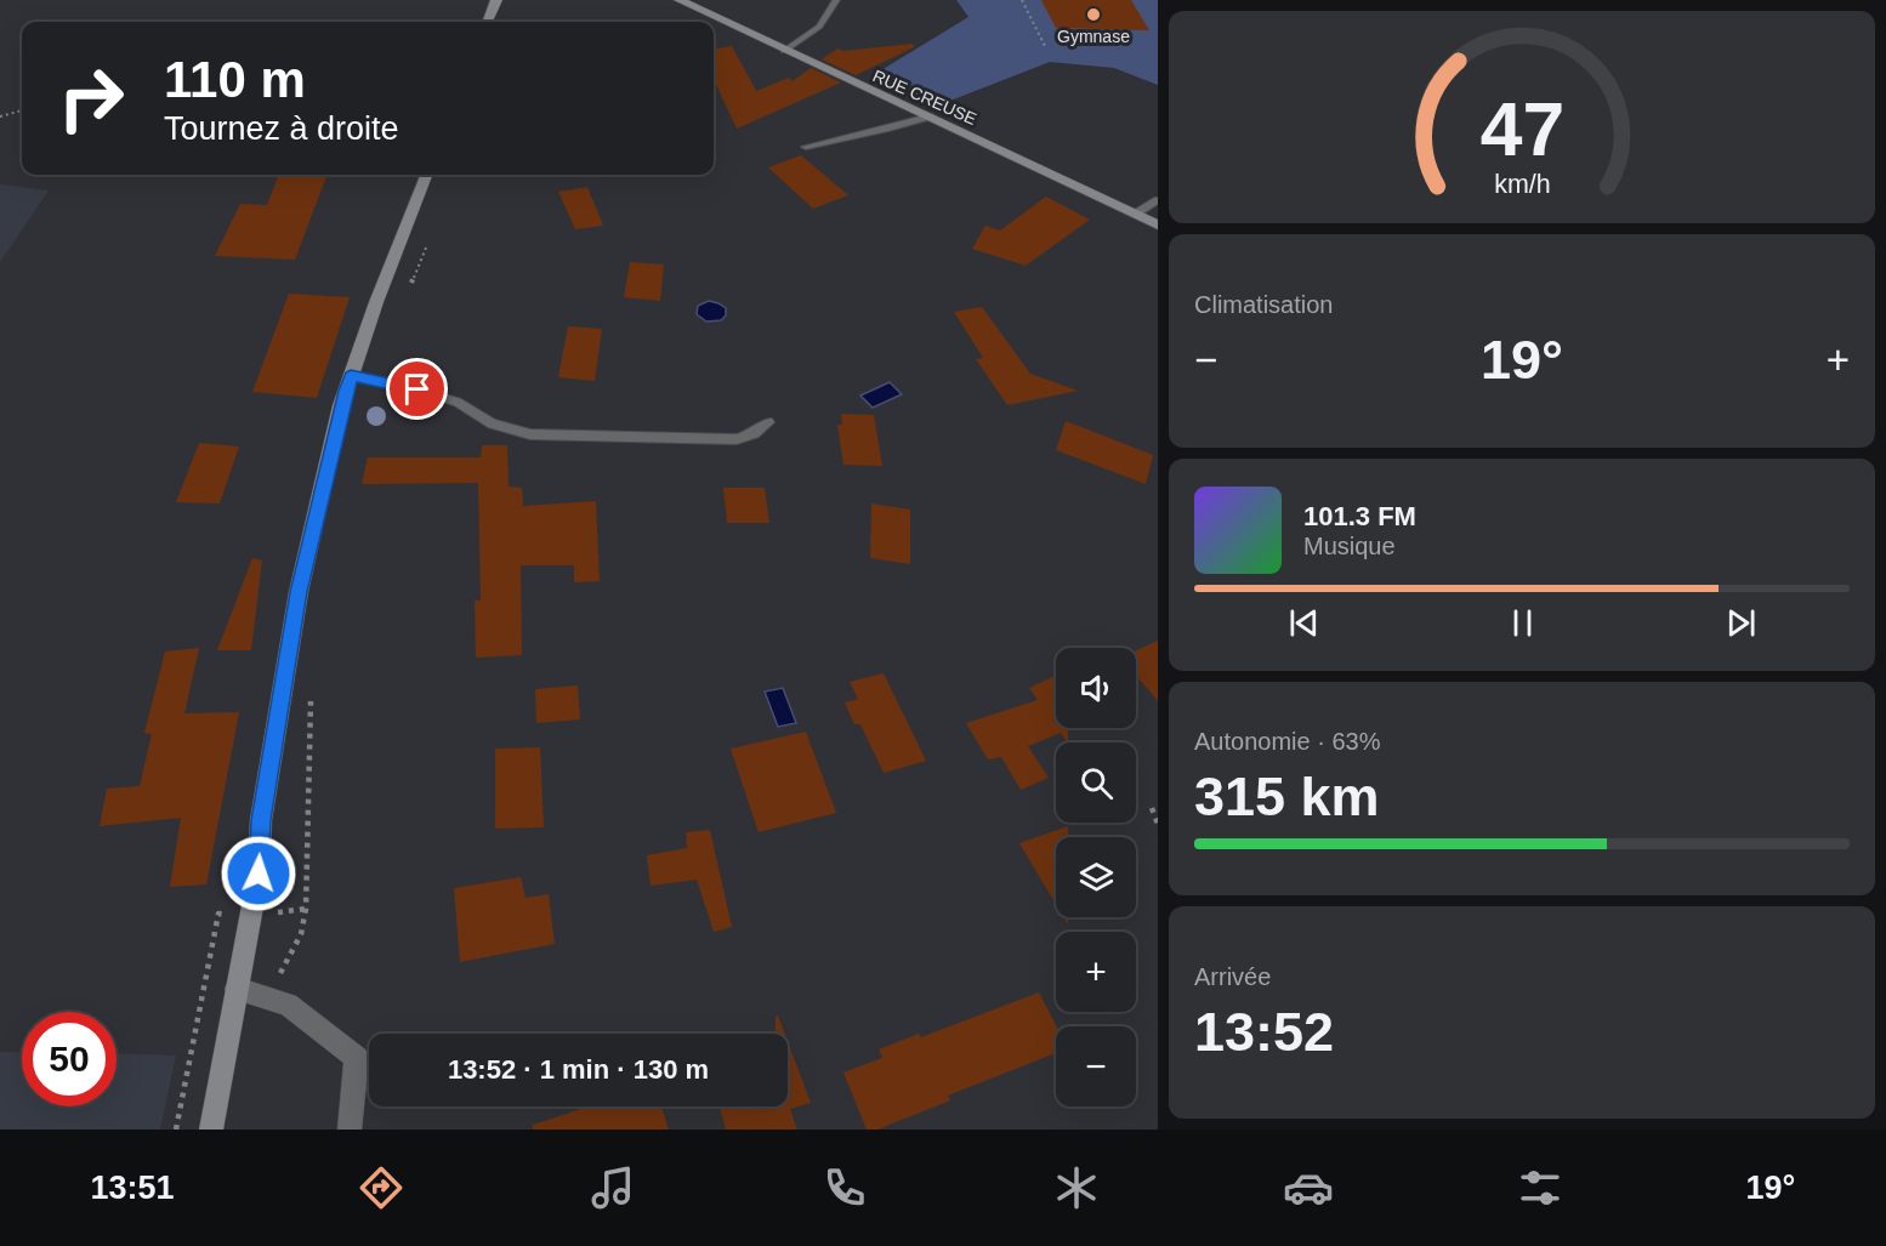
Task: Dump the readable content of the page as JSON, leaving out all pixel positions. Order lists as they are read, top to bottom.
{
  "streets": {
    "main road": ["RUE CREUSE"]
  },
  "places": ["Gymnase"],
  "page": {
    "turn": ["110 m", "Tournez à droite"],
    "tile": [
      "Climatisation",
      ["Autonomie · 63%", "315 km"],
      ["Arrivée", "13:52"]
    ],
    "heat": ["−", "19°", "+"],
    "song": ["101.3 FM", "Musique"],
    "map_buttons": ["+", "−"],
    "limit": "50",
    "trip": "13:52 · 1 min · 130 m",
    "tabs": ["13:51", "19°"],
    "gauge": ["47", "km/h"]
  }
}
